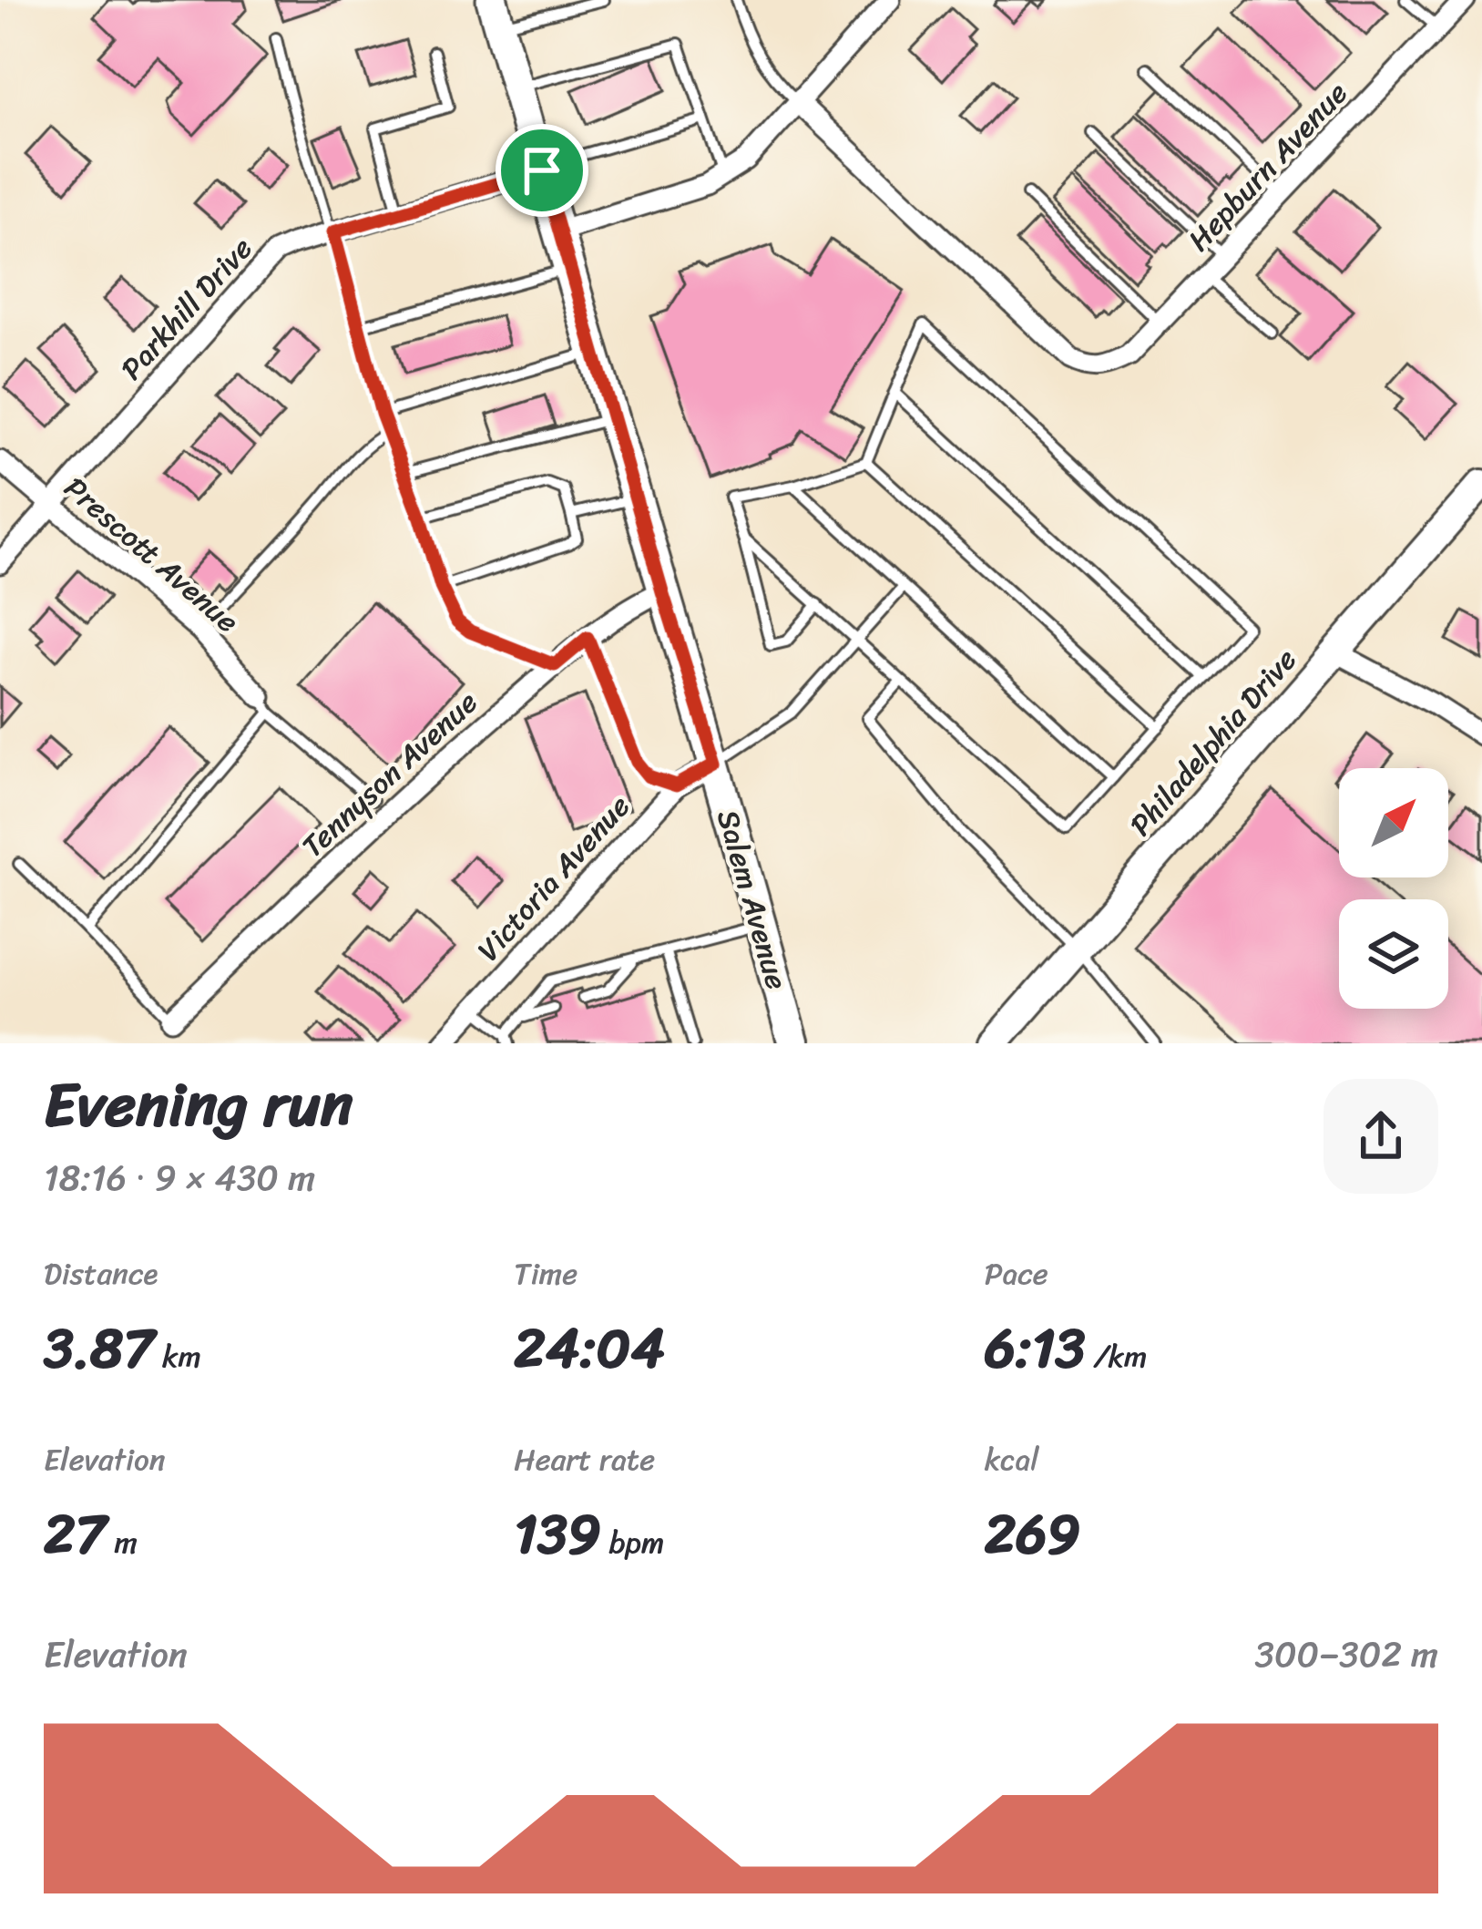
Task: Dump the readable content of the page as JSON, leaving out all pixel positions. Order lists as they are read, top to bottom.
{
  "streets": {
    "main road": ["Philadelphia Drive", "Salem Avenue"],
    "street": [
      "Hepburn Avenue",
      "Parkhill Drive",
      "Prescott Avenue",
      "Tennyson Avenue",
      "Victoria Avenue"
    ]
  },
  "crossings": [
    ["Parkhill Drive", "Prescott Avenue"],
    ["Parkhill Drive", "Salem Avenue"],
    ["Tennyson Avenue", "Salem Avenue"],
    ["Victoria Avenue", "Salem Avenue"]
  ],
  "north": "top right",
  "page": {
    "heading": ["Evening run", "18:16 · 9 × 430 m"],
    "stats": [
      ["Distance", "3.87 km"],
      ["Time", "24:04"],
      ["Pace", "6:13 /km"],
      ["Elevation", "27 m"],
      ["Heart rate", "139 bpm"],
      ["kcal", "269"]
    ],
    "chart": ["Elevation", "300–302 m"]
  }
}
